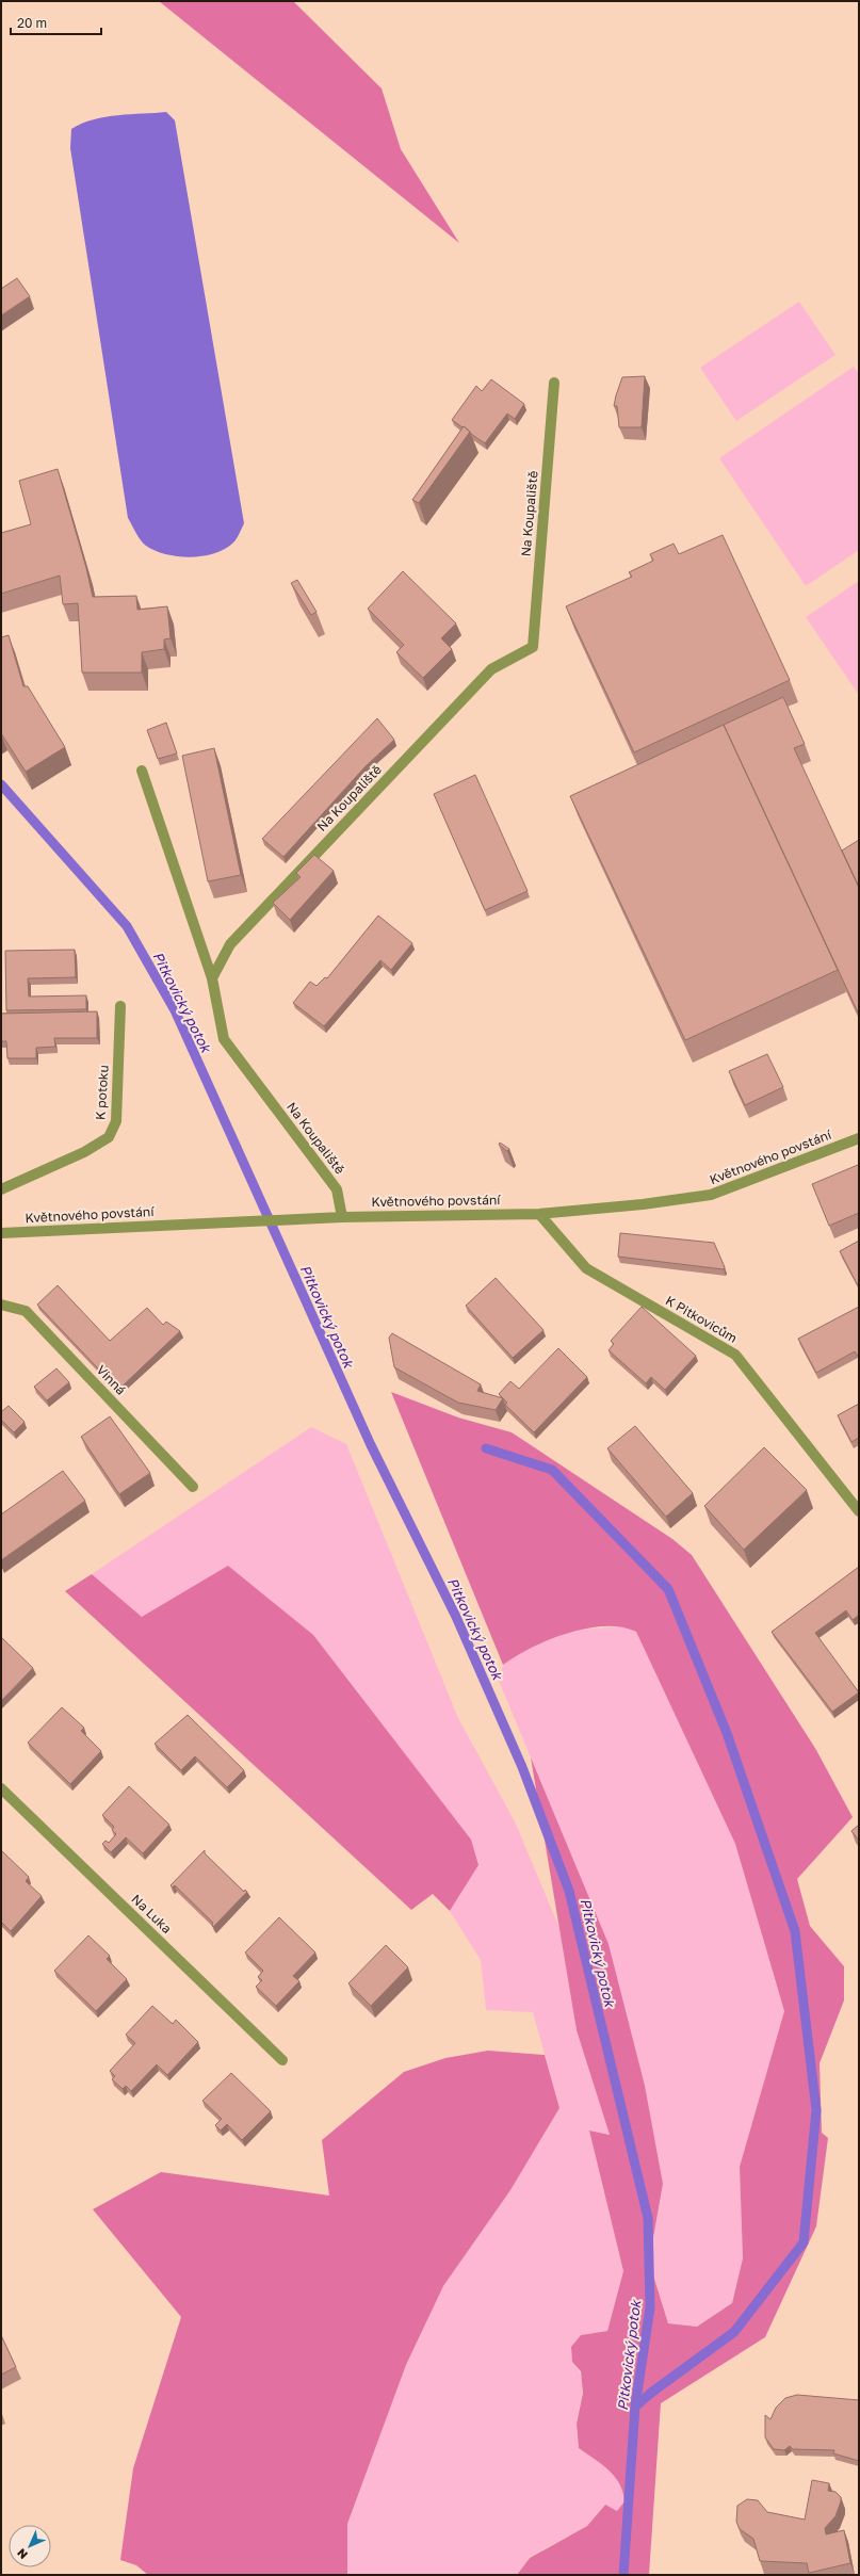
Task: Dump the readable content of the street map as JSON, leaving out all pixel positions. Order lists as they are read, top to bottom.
{
  "streets": {
    "street": [
      "Na Koupaliště",
      "K potoku",
      "Květnového povstání",
      "K Pitkovicům",
      "Vinná",
      "Na Luka"
    ]
  },
  "crossings": [
    ["Na Koupaliště", "Květnového povstání"],
    ["Květnového povstání", "K Pitkovicům"]
  ],
  "water": ["Pitkovický potok"],
  "scale_bar": "20 m",
  "north": "bottom left"
}
